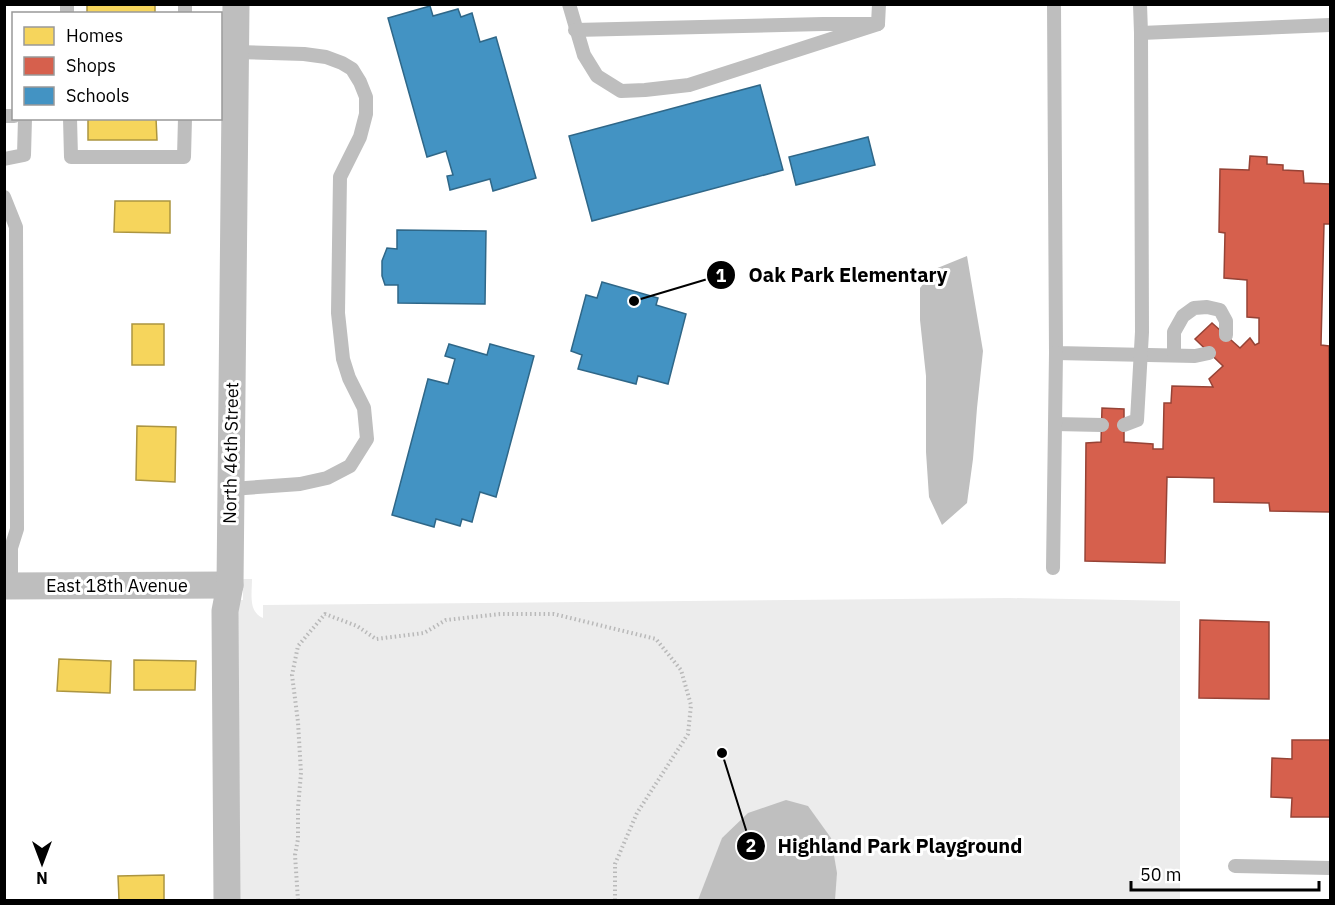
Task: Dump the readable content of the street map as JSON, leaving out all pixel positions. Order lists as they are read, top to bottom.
{
  "streets": {
    "street": ["North 46th Street", "East 18th Avenue"]
  },
  "crossings": [
    ["North 46th Street", "East 18th Avenue"]
  ],
  "places": ["Oak Park Elementary", "Highland Park Playground"],
  "legend": ["Homes", "Shops", "Schools"],
  "scale_bar": "50 m",
  "north": "bottom"
}
